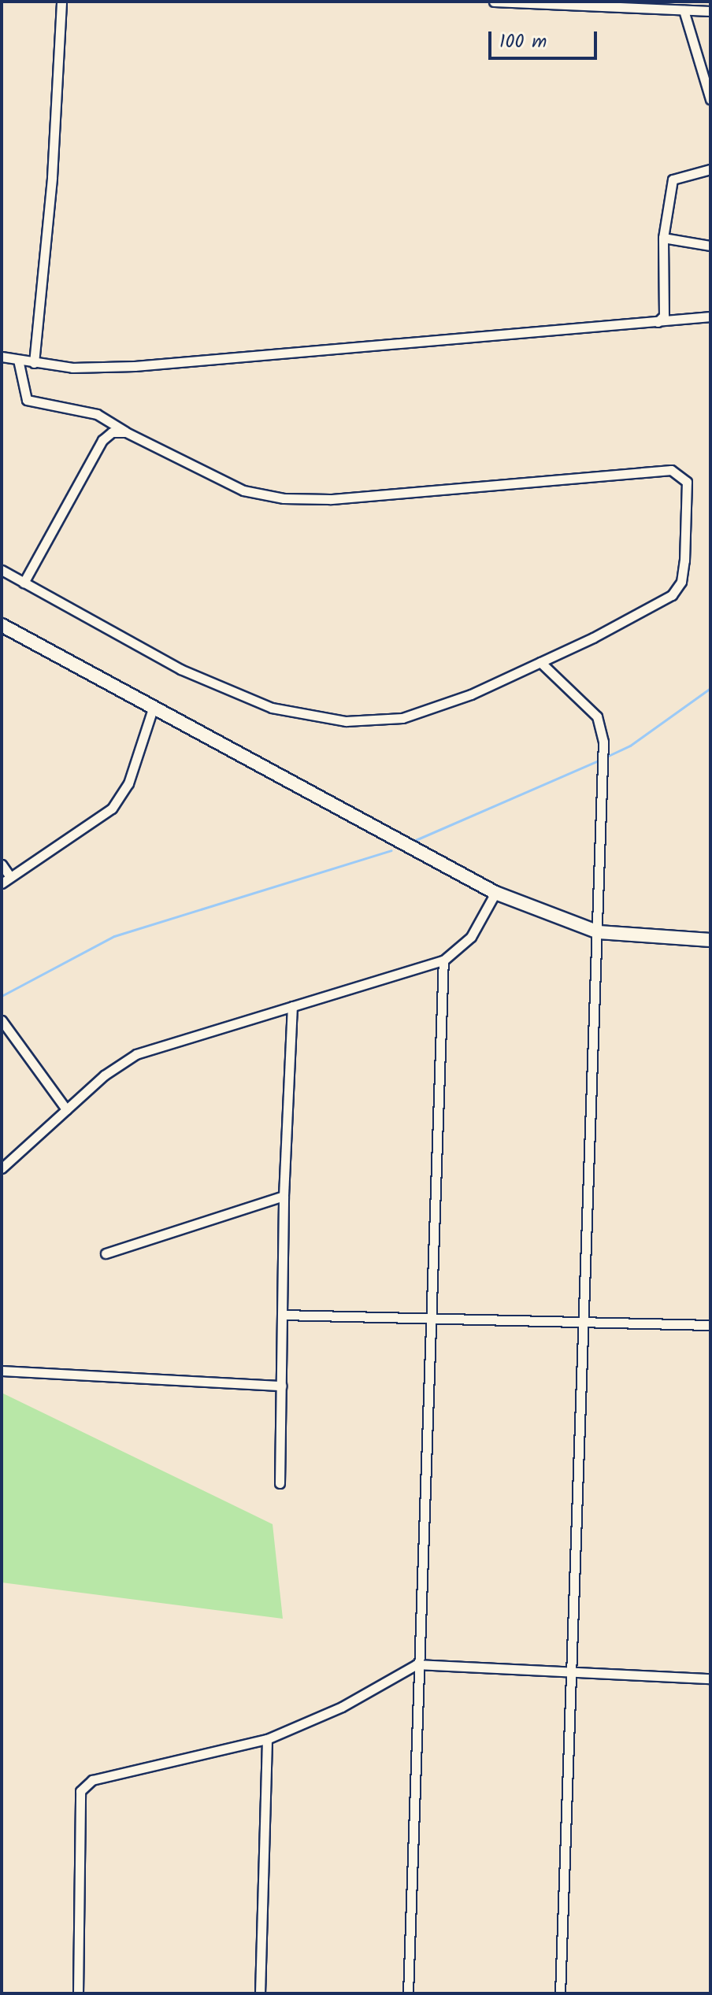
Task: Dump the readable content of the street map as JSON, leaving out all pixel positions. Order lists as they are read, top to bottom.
{
  "scale_bar": "100 m"
}
